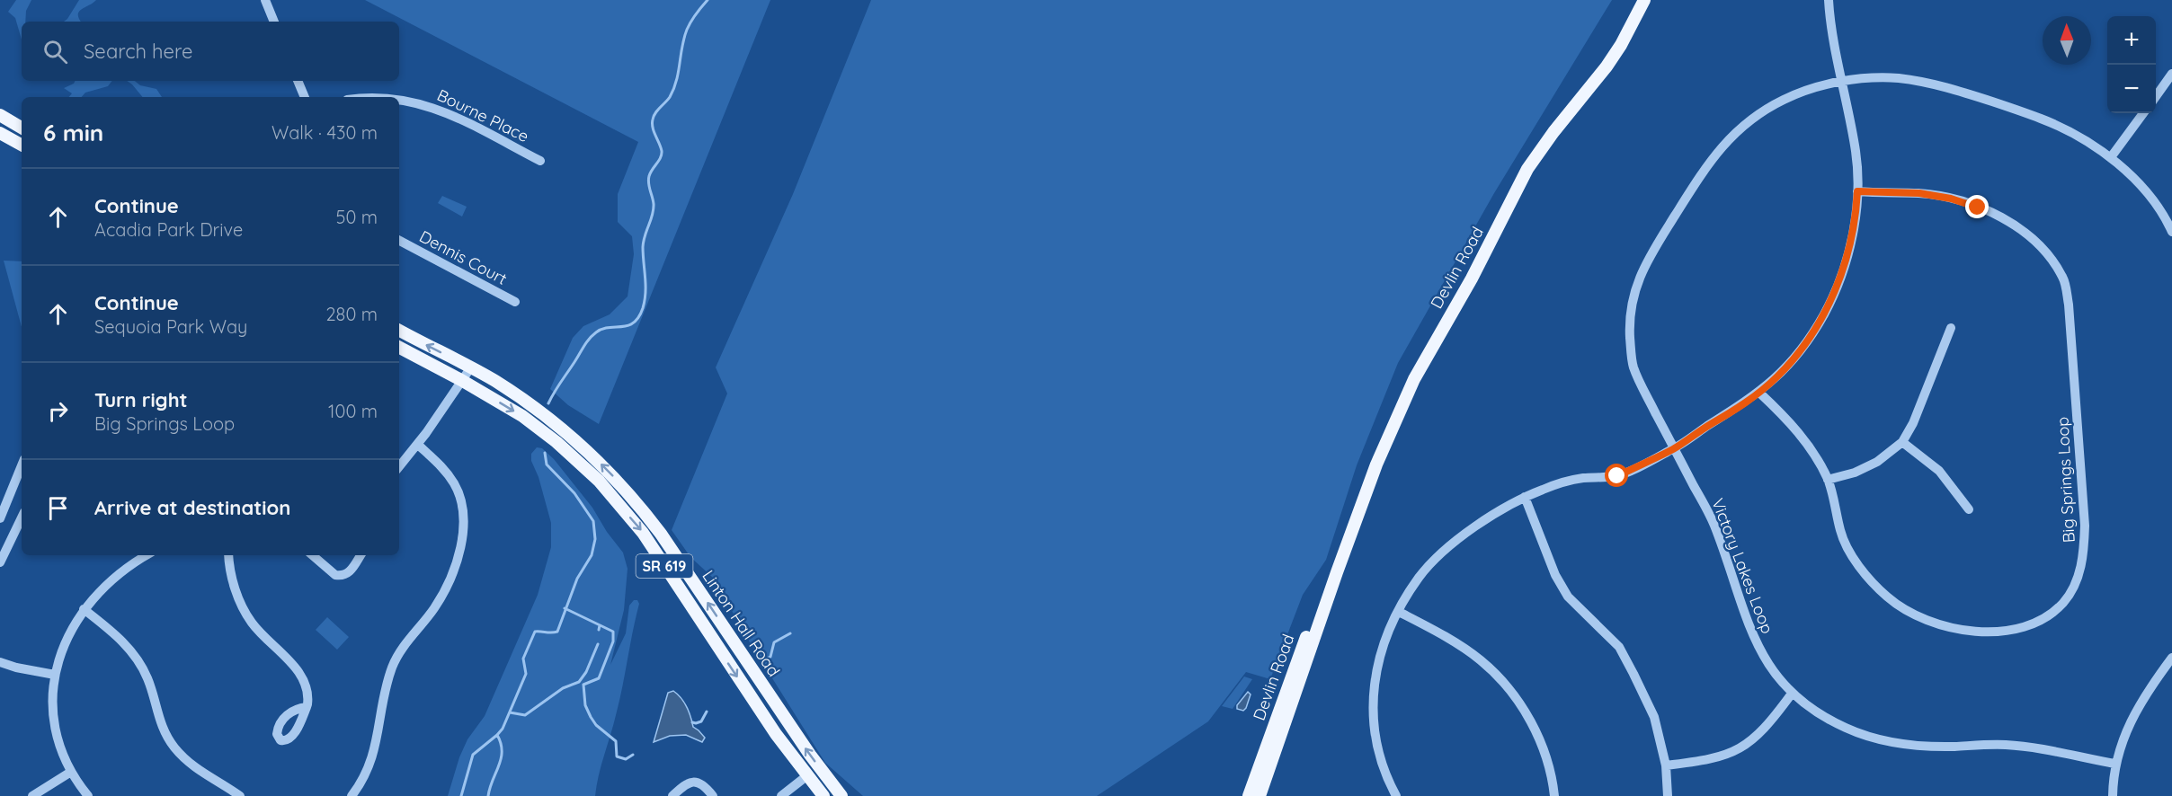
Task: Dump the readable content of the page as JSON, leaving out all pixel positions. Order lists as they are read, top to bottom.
{
  "streets": {
    "main road": ["Devlin Road", "SR 619", "Linton Hall Road"],
    "street": [
      "Bourne Place",
      "Dennis Court",
      "Big Springs Loop",
      "Victory Lakes Loop"
    ]
  },
  "north": "top",
  "page": {
    "map_buttons": ["+", "−"],
    "search": "Search here",
    "heading": ["6 min", "Walk · 430 m"],
    "list": [
      ["Continue", "Acadia Park Drive", "50 m"],
      ["Continue", "Sequoia Park Way", "280 m"],
      ["Turn right", "Big Springs Loop", "100 m"],
      "Arrive at destination"
    ]
  }
}
